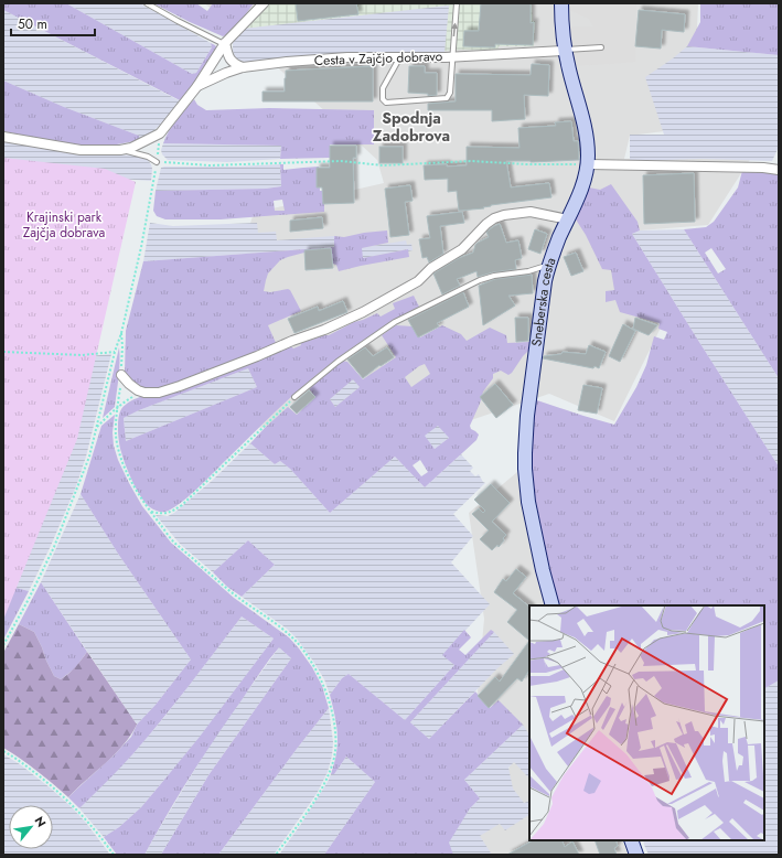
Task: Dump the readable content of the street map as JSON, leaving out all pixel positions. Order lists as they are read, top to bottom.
{
  "streets": {
    "street": ["Cesta v Zajčjo dobravo", "Sneberska cesta"]
  },
  "crossings": [
    ["Cesta v Zajčjo dobravo", "Sneberska cesta"]
  ],
  "districts": ["Spodnja Zadobrova"],
  "parks": ["Krajinski park Zajčja dobrava"],
  "scale_bar": "50 m",
  "north": "top right"
}
